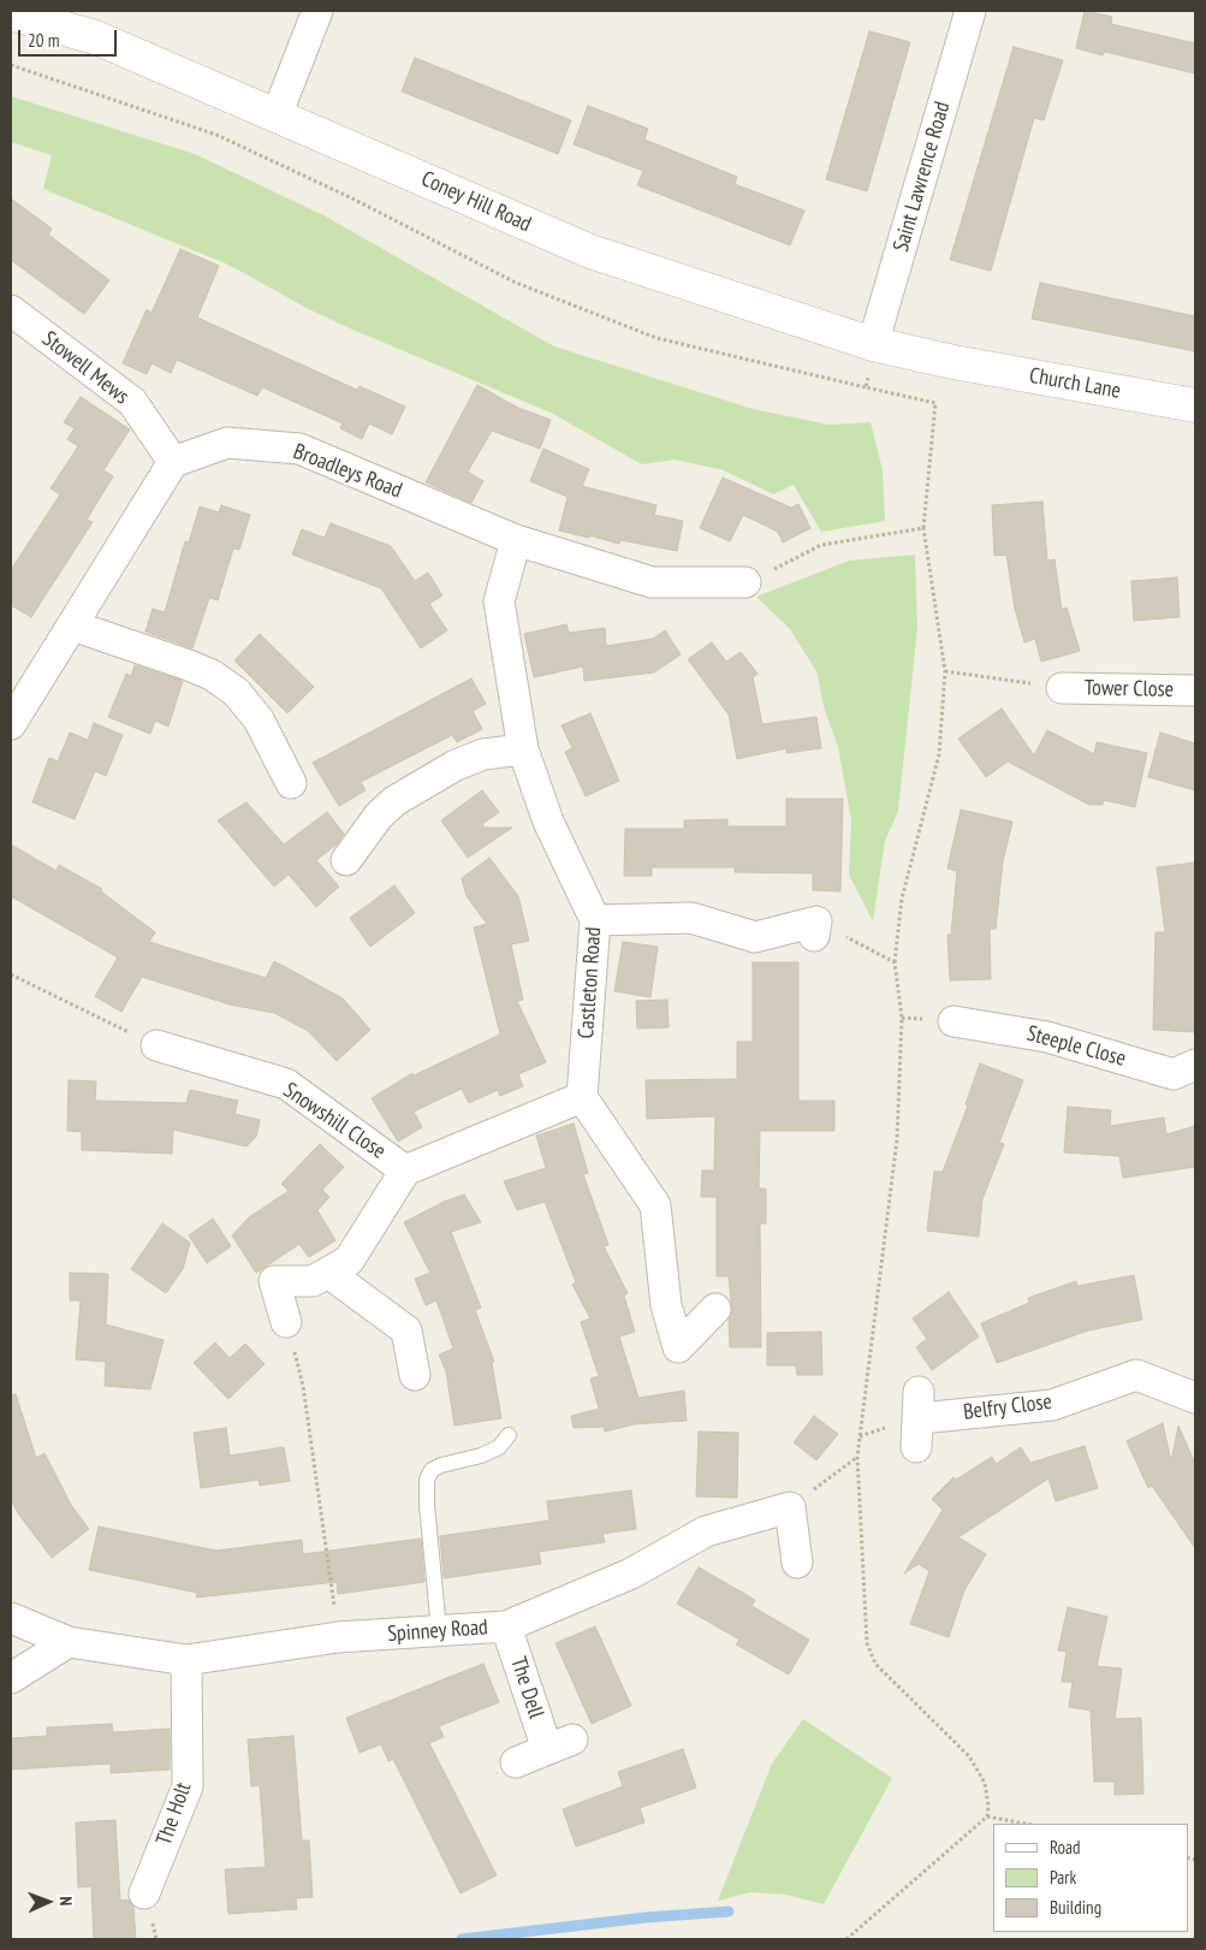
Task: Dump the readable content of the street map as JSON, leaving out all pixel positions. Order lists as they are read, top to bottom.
{
  "streets": {
    "street": [
      "Saint Lawrence Road",
      "Coney Hill Road",
      "Stowell Mews",
      "Church Lane",
      "Broadleys Road",
      "Tower Close",
      "Castleton Road",
      "Steeple Close",
      "Snowshill Close",
      "Belfry Close",
      "Spinney Road",
      "The Dell",
      "The Holt"
    ]
  },
  "crossings": [
    ["Saint Lawrence Road", "Coney Hill Road"],
    ["Coney Hill Road", "Church Lane"],
    ["Stowell Mews", "Broadleys Road"],
    ["Broadleys Road", "Castleton Road"],
    ["Castleton Road", "Snowshill Close"],
    ["Spinney Road", "The Dell"],
    ["Spinney Road", "The Holt"]
  ],
  "legend": ["Road", "Park", "Building"],
  "scale_bar": "20 m",
  "north": "right"
}
